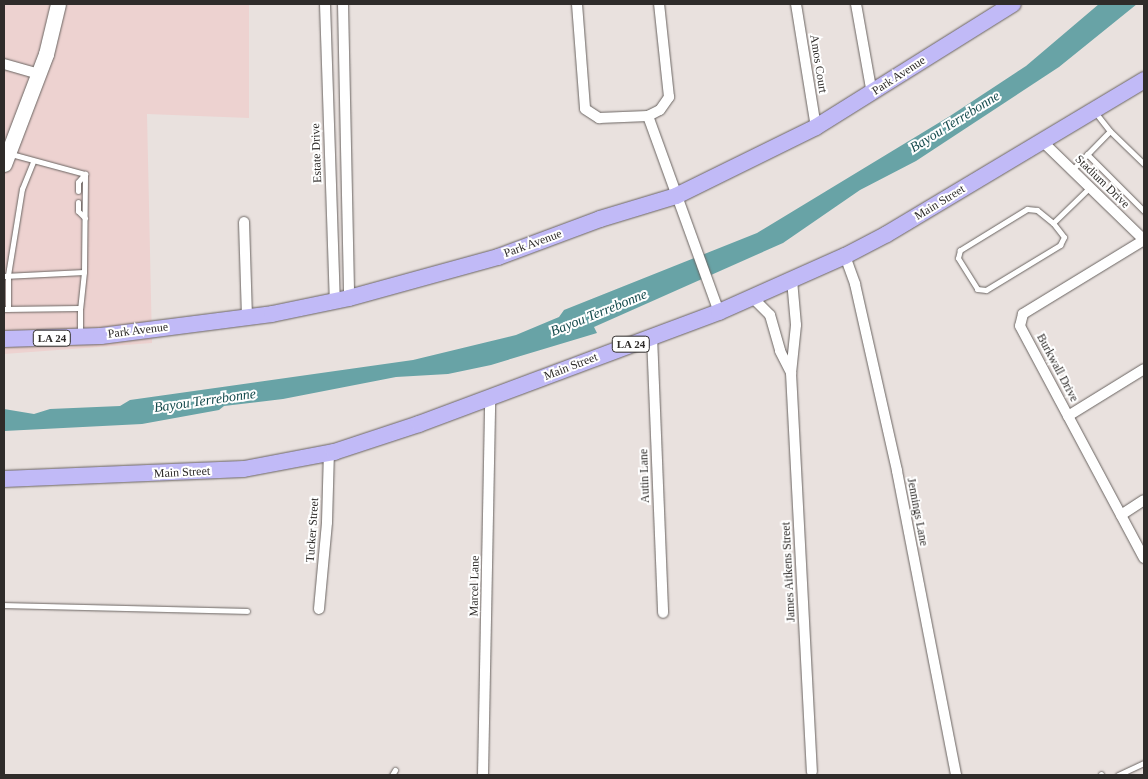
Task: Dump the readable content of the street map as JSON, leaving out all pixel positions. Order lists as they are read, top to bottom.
{
  "streets": {
    "main road": ["Park Avenue", "Main Street", "LA 24"],
    "street": [
      "Amos Court",
      "Estate Drive",
      "Stadium Drive",
      "Burkwall Drive",
      "Autin Lane",
      "Jennings Lane",
      "Tucker Street",
      "James Aitkens Street",
      "Marcel Lane"
    ]
  },
  "crossings": [
    ["Amos Court", "Park Avenue"],
    ["Park Avenue", "Estate Drive"],
    ["Stadium Drive", "Main Street"],
    ["Stadium Drive", "Burkwall Drive"],
    ["Main Street", "Autin Lane"],
    ["Main Street", "Jennings Lane"],
    ["Main Street", "Tucker Street"],
    ["Main Street", "James Aitkens Street"],
    ["Main Street", "Marcel Lane"]
  ],
  "water": ["Bayou Terrebonne"]
}
